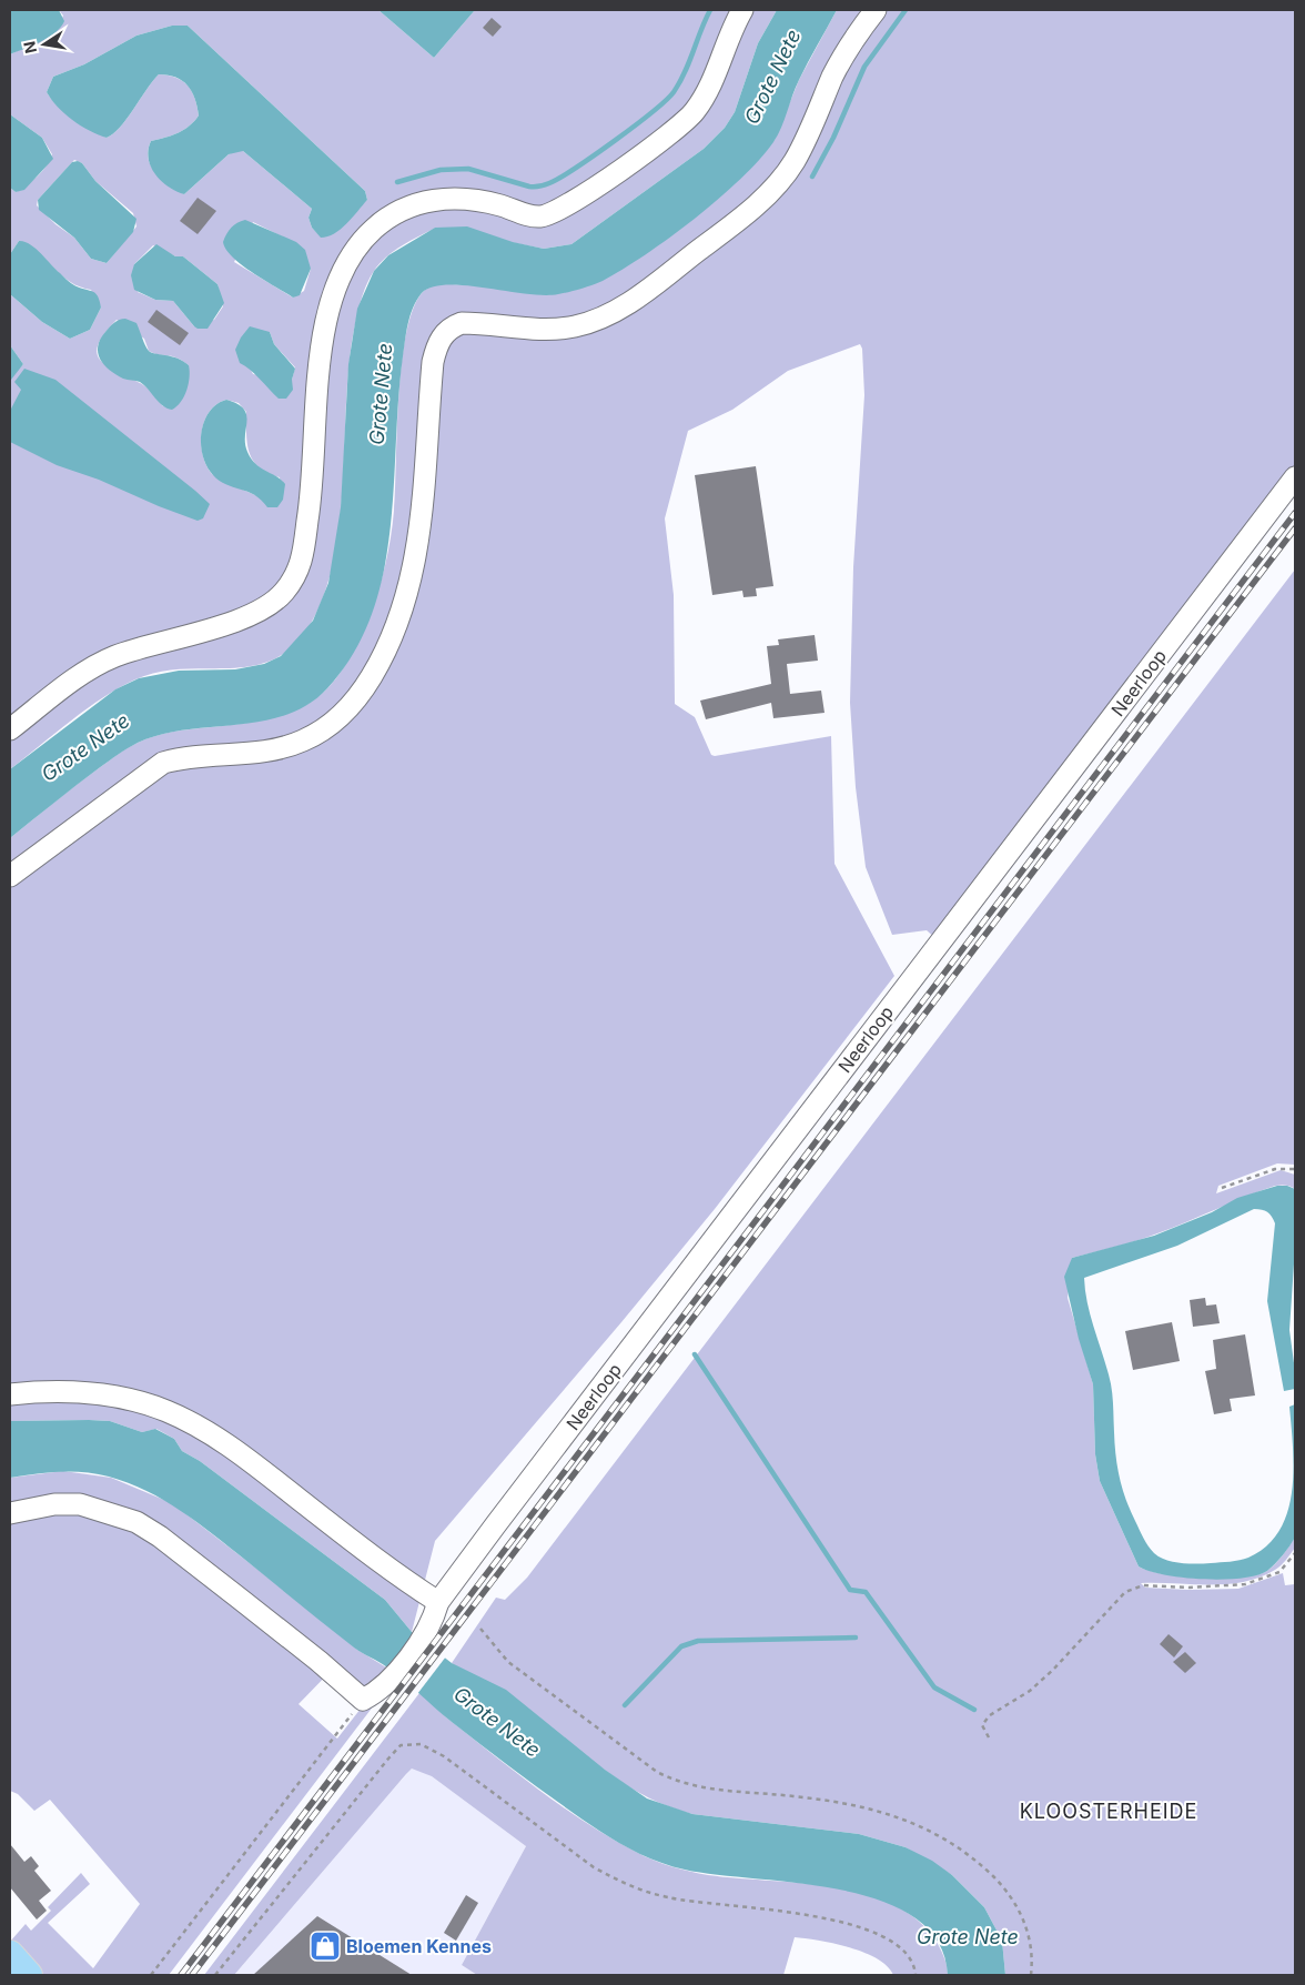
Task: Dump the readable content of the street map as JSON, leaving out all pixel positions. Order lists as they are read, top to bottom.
{
  "streets": {
    "street": ["Neerloop"]
  },
  "districts": ["KLOOSTERHEIDE"],
  "water": ["Grote Nete"],
  "places": {
    "shop": ["Bloemen Kennes"]
  },
  "north": "left"
}
